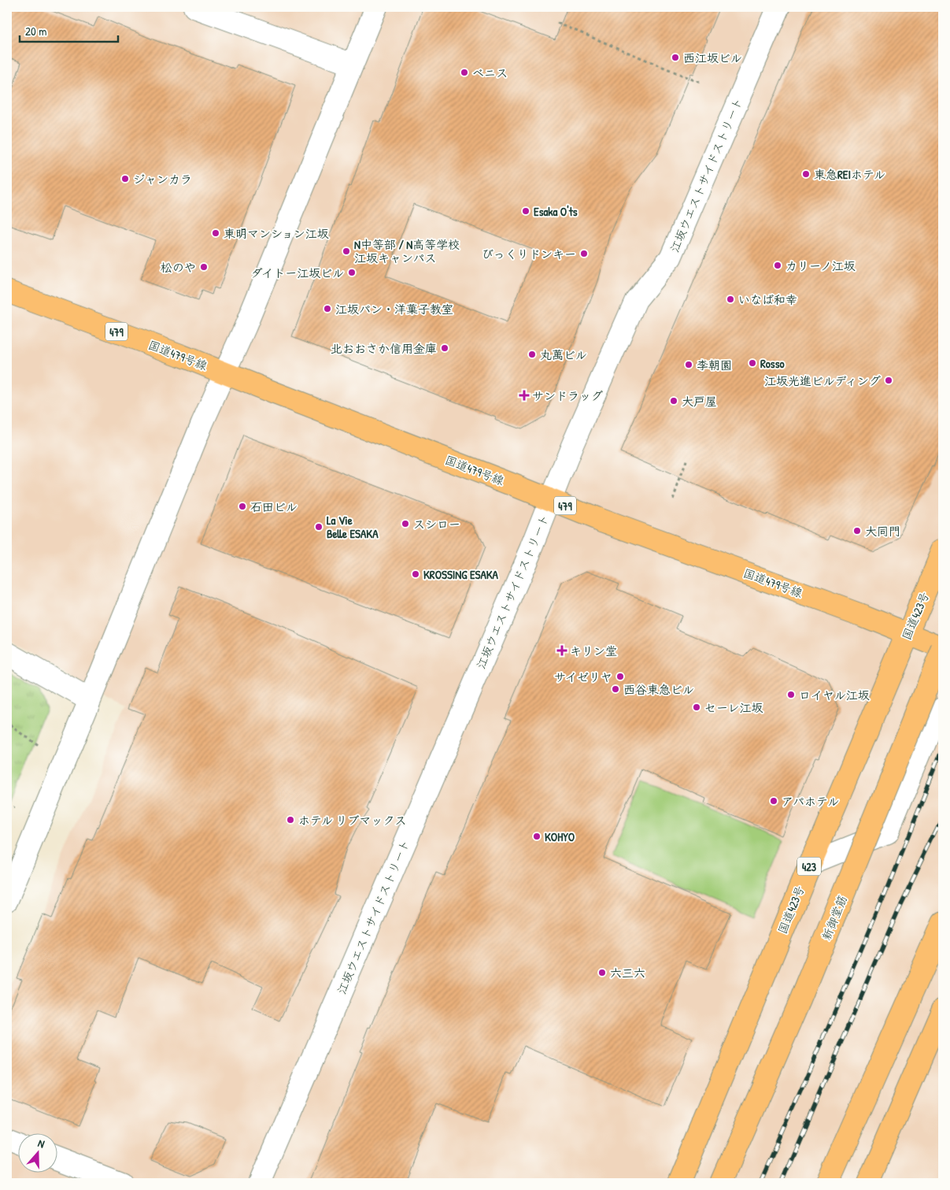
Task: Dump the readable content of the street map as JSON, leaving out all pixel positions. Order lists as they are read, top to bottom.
{
  "streets": {
    "highway": [
      "479",
      "国道479号線",
      "国道423号",
      "423",
      "新御堂筋"
    ],
    "street": ["江坂ウエストサイドストリート"]
  },
  "crossings": [
    ["江坂ウエストサイドストリート", "国道479号線"],
    ["国道479号線", "国道423号"],
    ["国道479号線", "新御堂筋"]
  ],
  "places": {
    "other": [
      "西江坂ビル",
      "ベニス",
      "東急REIホテル",
      "ジャンカラ",
      "Esaka O'ts",
      "東明マンション江坂",
      "N中等部 / N高等学校 江坂キャンパス",
      "びっくりドンキー",
      "カリーノ江坂",
      "松のや",
      "ダイトー江坂ビル",
      "いなば和幸",
      "江坂パン・洋菓子教室",
      "北おおさか信用金庫",
      "丸萬ビル",
      "Rosso",
      "李朝園",
      "江坂光進ビルディング",
      "大戸屋",
      "石田ビル",
      "スシロー",
      "La Vie Belle ESAKA",
      "大同門",
      "KROSSING ESAKA",
      "サイゼリヤ",
      "西谷東急ビル",
      "ロイヤル江坂",
      "セーレ江坂",
      "アパホテル",
      "ホテル リブマックス",
      "KOHYO",
      "六三六"
    ],
    "health": ["サンドラッグ", "キリン堂"]
  },
  "scale_bar": "20 m",
  "north": "top"
}
